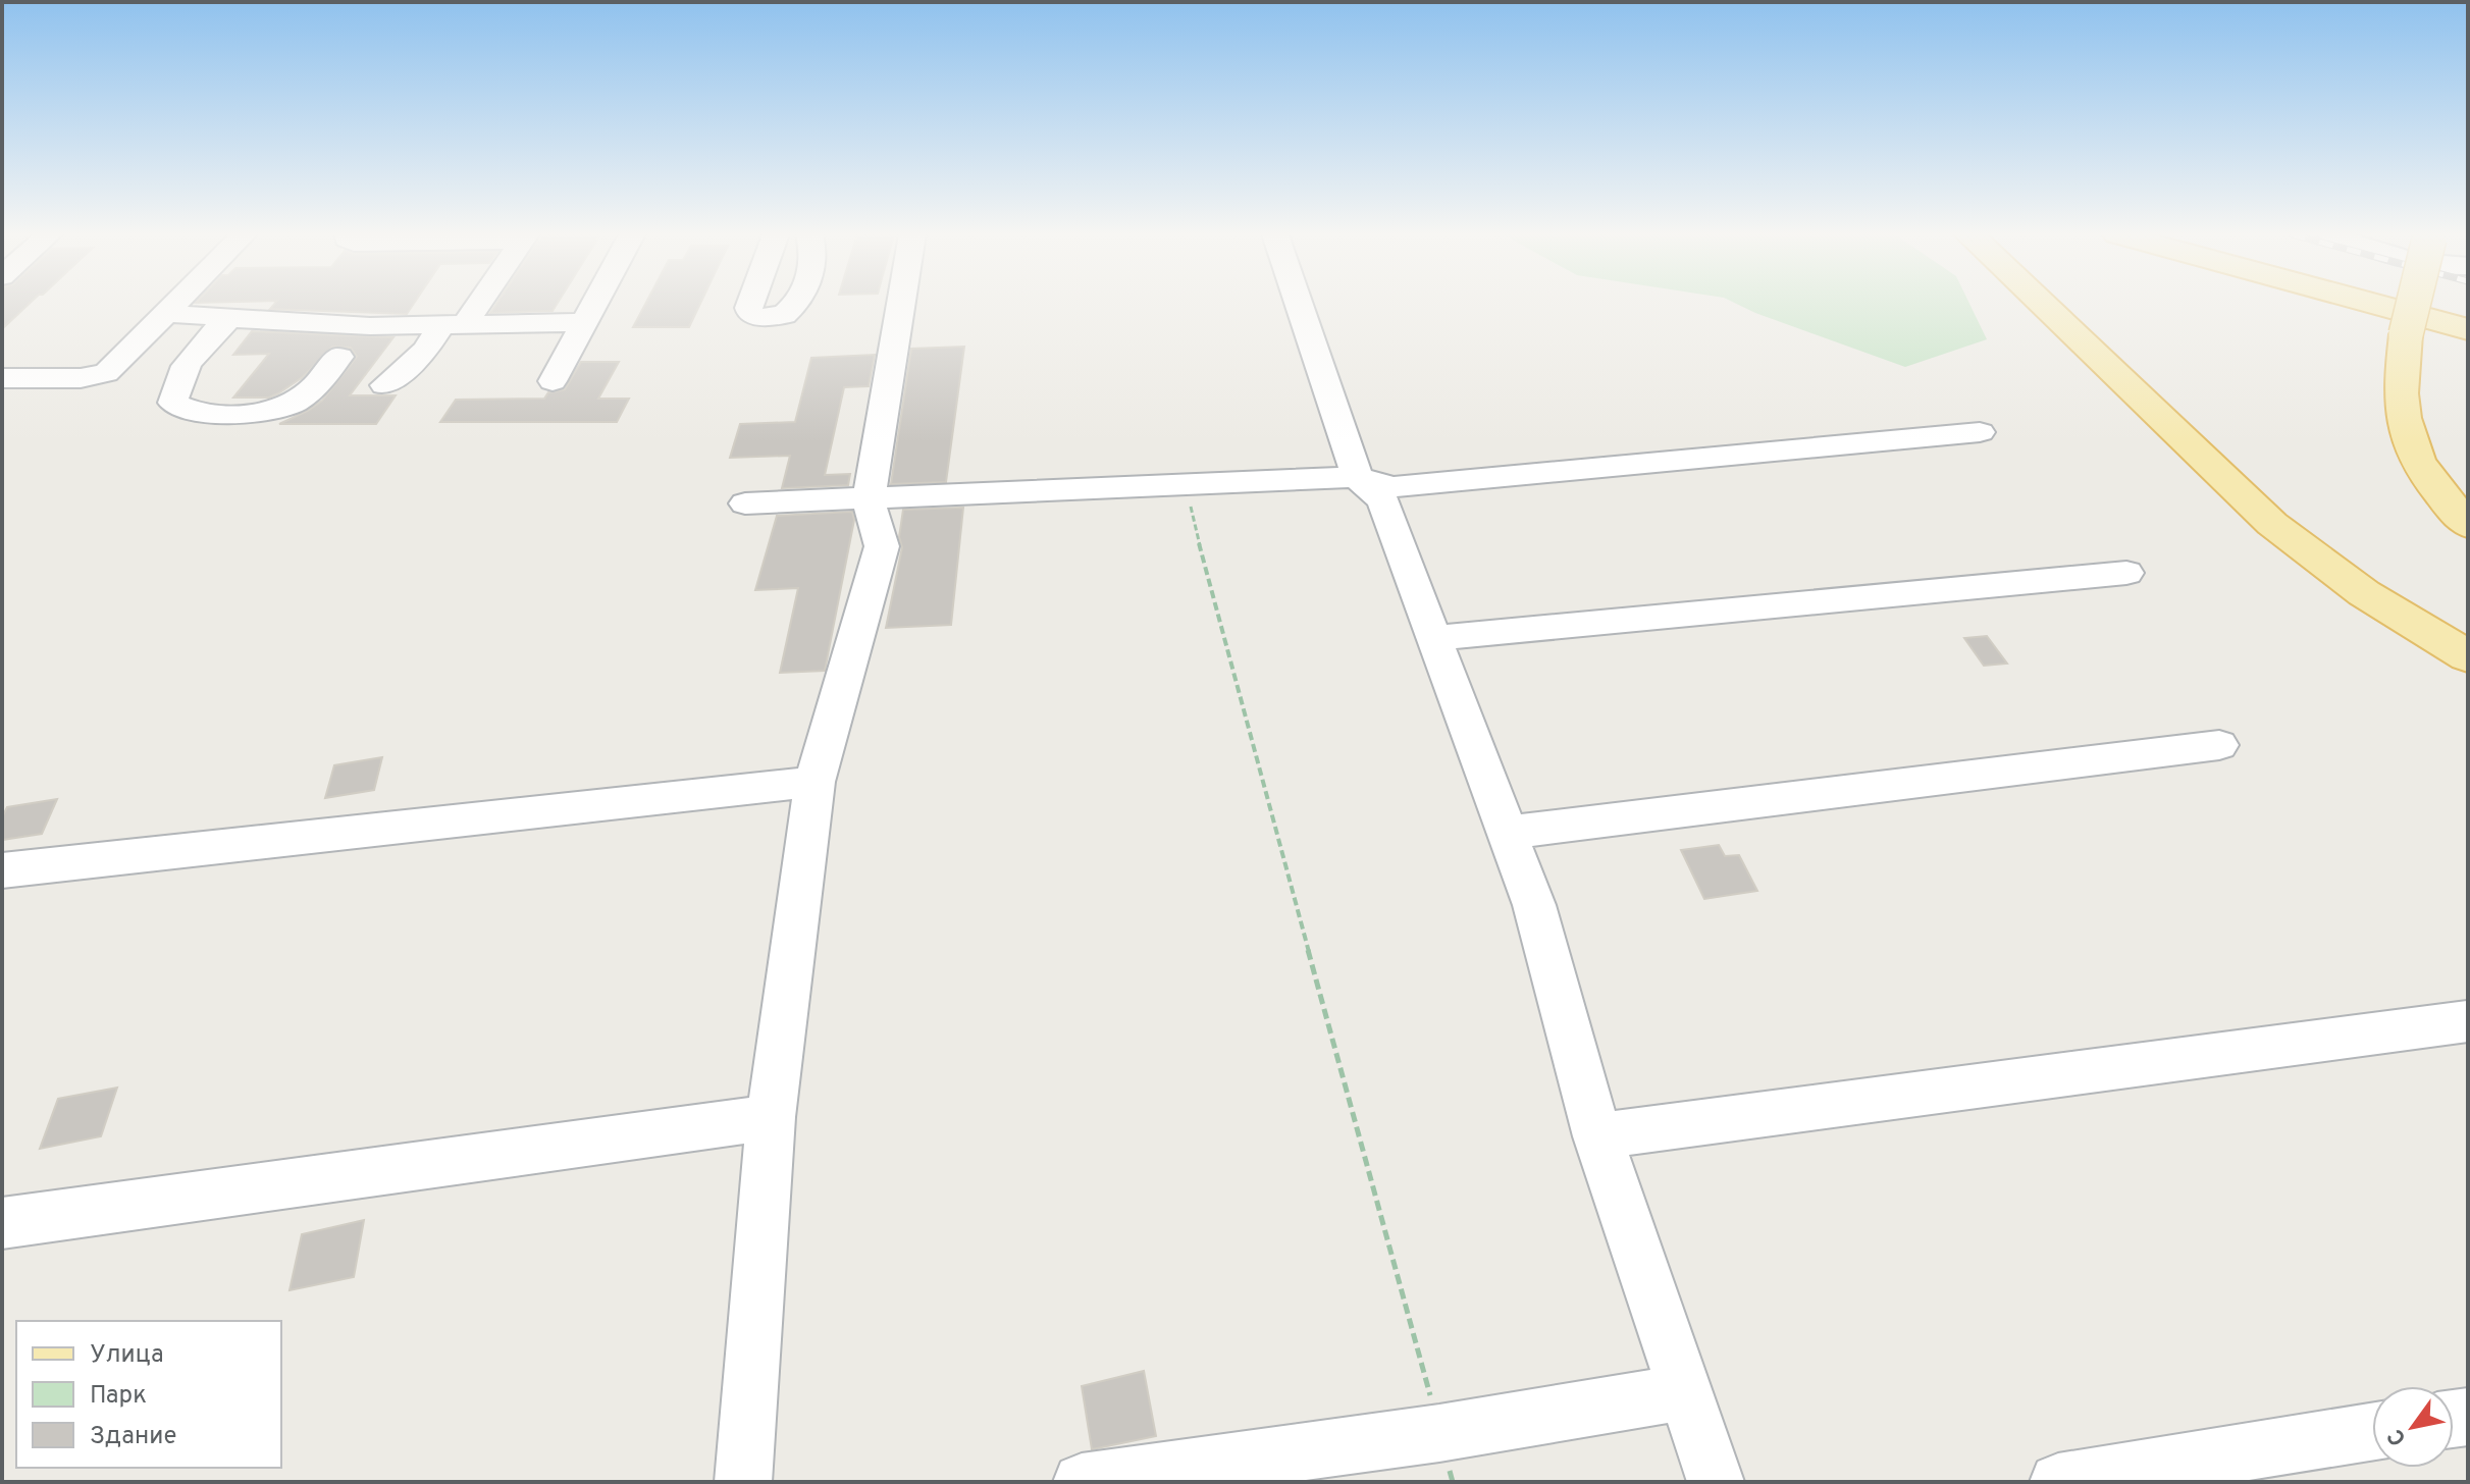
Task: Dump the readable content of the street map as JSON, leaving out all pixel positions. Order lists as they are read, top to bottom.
{
  "legend": ["Улица", "Парк", "Здание"],
  "north": "bottom left"
}
